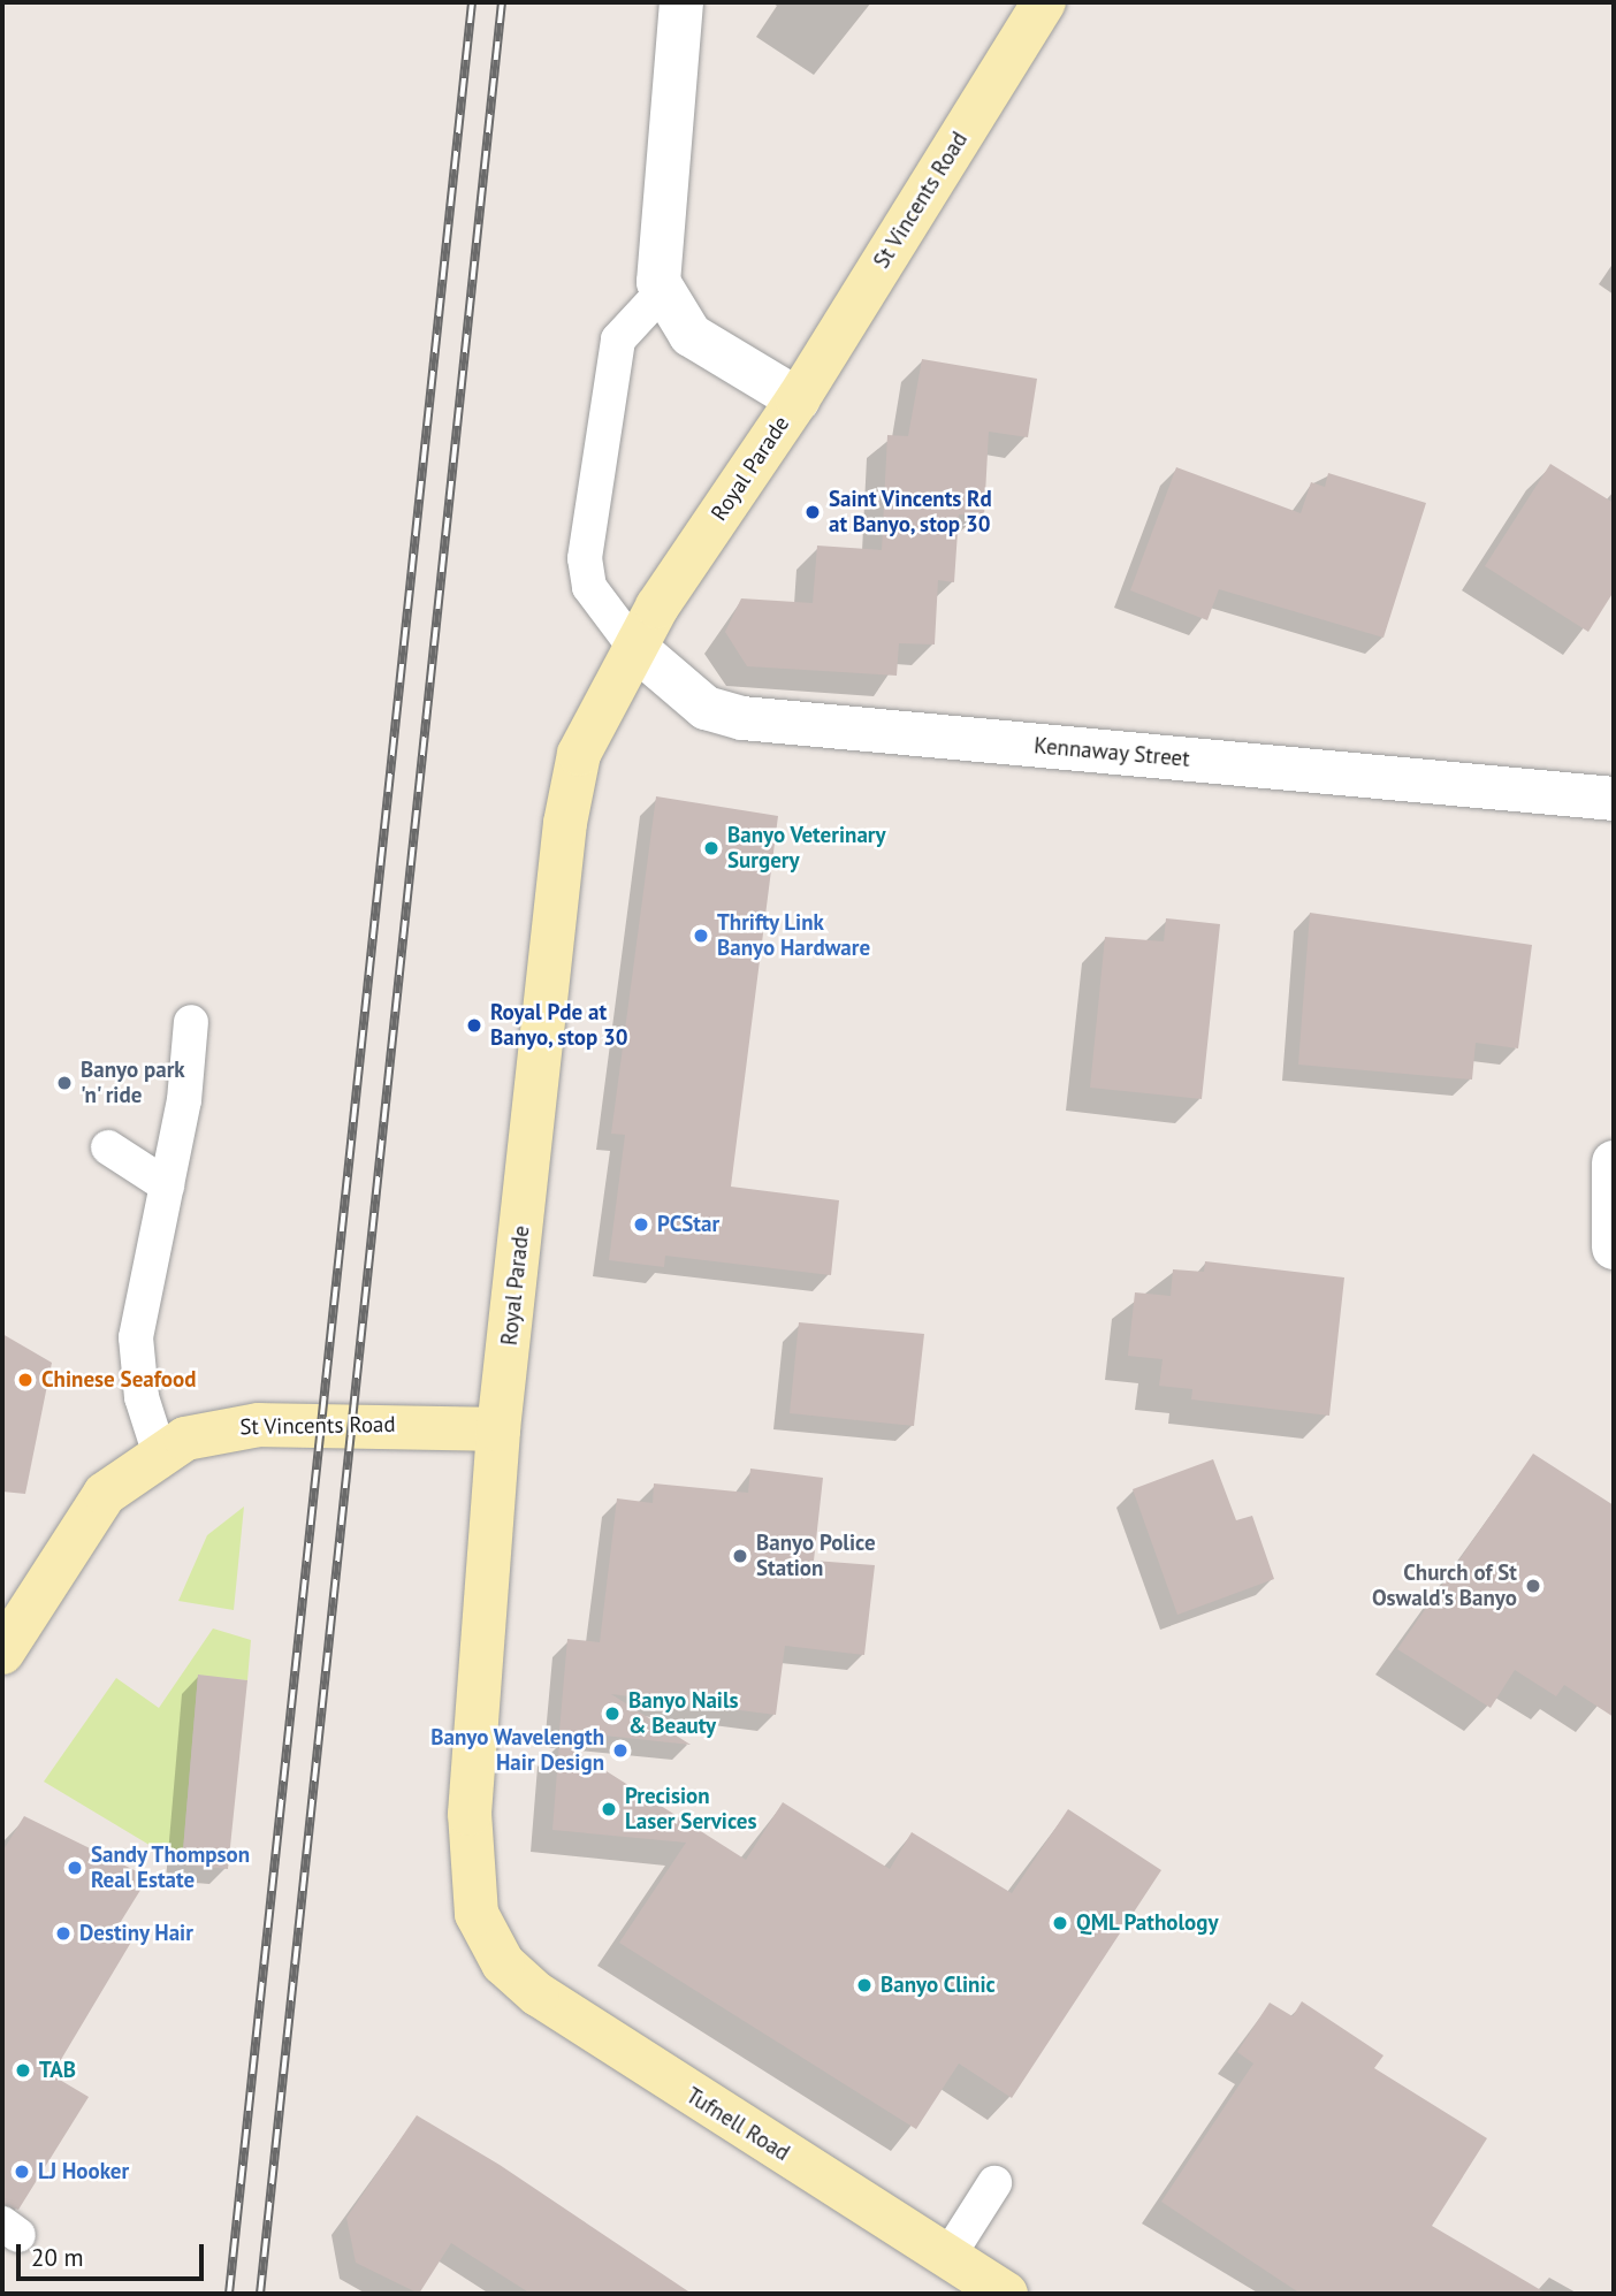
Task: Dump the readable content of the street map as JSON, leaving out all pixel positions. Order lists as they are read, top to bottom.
{
  "streets": {
    "main road": ["St Vincents Road", "Royal Parade", "Tufnell Road"],
    "street": ["Kennaway Street"]
  },
  "crossings": [
    ["St Vincents Road", "Royal Parade"],
    ["Royal Parade", "Kennaway Street"],
    ["Royal Parade", "Tufnell Road"]
  ],
  "places": [
    "Saint Vincents Rd at Banyo, stop 30",
    "Banyo Veterinary Surgery",
    "Thrifty Link Banyo Hardware",
    "Royal Pde at Banyo, stop 30",
    "Banyo park 'n' ride",
    "PCStar",
    "Chinese Seafood",
    "Banyo Police Station",
    "Church of St Oswald's Banyo",
    "Banyo Nails & Beauty",
    "Banyo Wavelength Hair Design",
    "Precision Laser Services",
    "Sandy Thompson Real Estate",
    "QML Pathology",
    "Destiny Hair",
    "Banyo Clinic",
    "TAB",
    "LJ Hooker"
  ],
  "scale_bar": "20 m"
}
